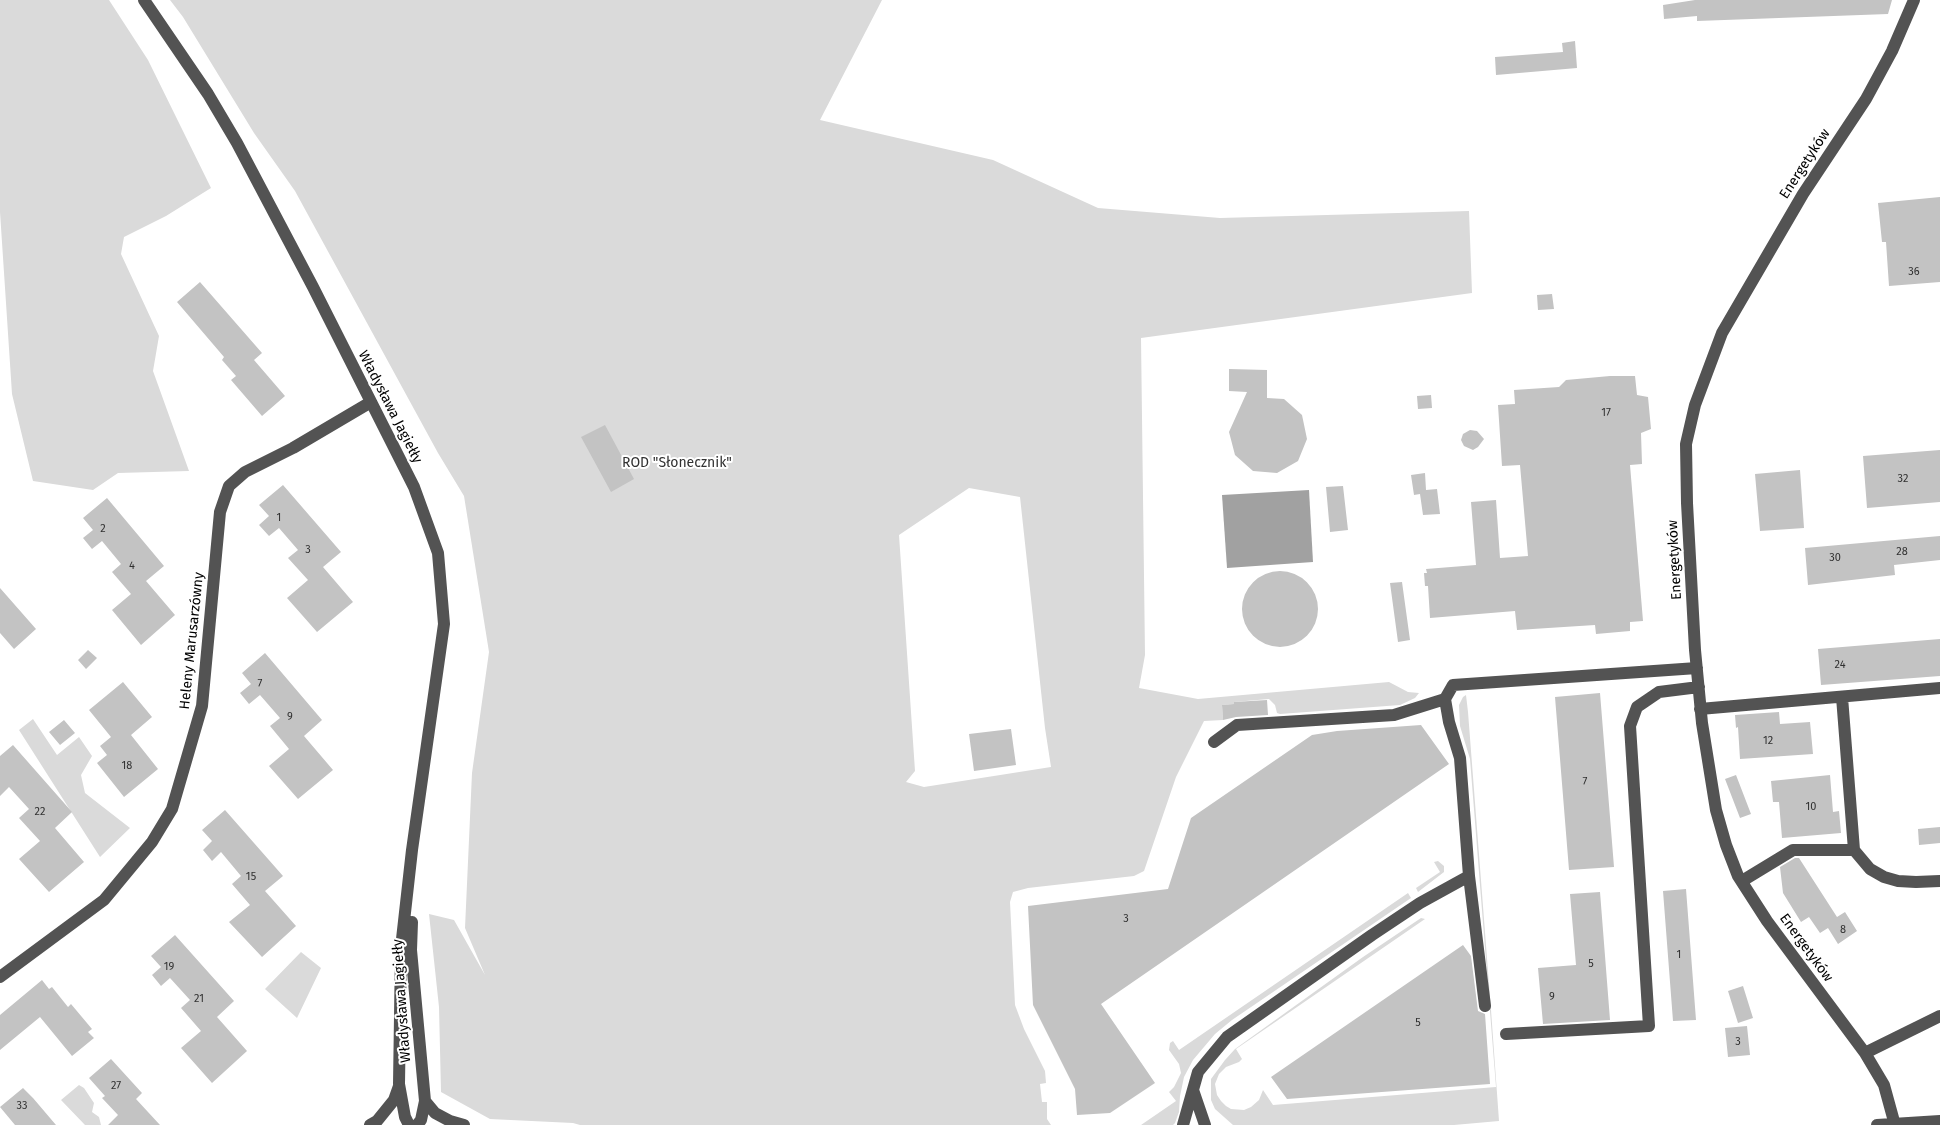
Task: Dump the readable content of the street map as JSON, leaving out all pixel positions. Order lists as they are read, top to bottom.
{
  "streets": {
    "street": ["Energetyków", "Władysława Jagiełły", "Heleny Marusarzówny"]
  },
  "crossings": [
    ["Władysława Jagiełły", "Heleny Marusarzówny"]
  ],
  "parks": ["ROD \"Słonecznik\""],
  "house_numbers": [
    "36",
    "17",
    "32",
    "1",
    "2",
    "3",
    "28",
    "30",
    "4",
    "24",
    "7",
    "9",
    "12",
    "18",
    "7",
    "10",
    "22",
    "15",
    "3",
    "8",
    "1",
    "5",
    "19",
    "9",
    "21",
    "5",
    "3",
    "27",
    "33"
  ]
}
